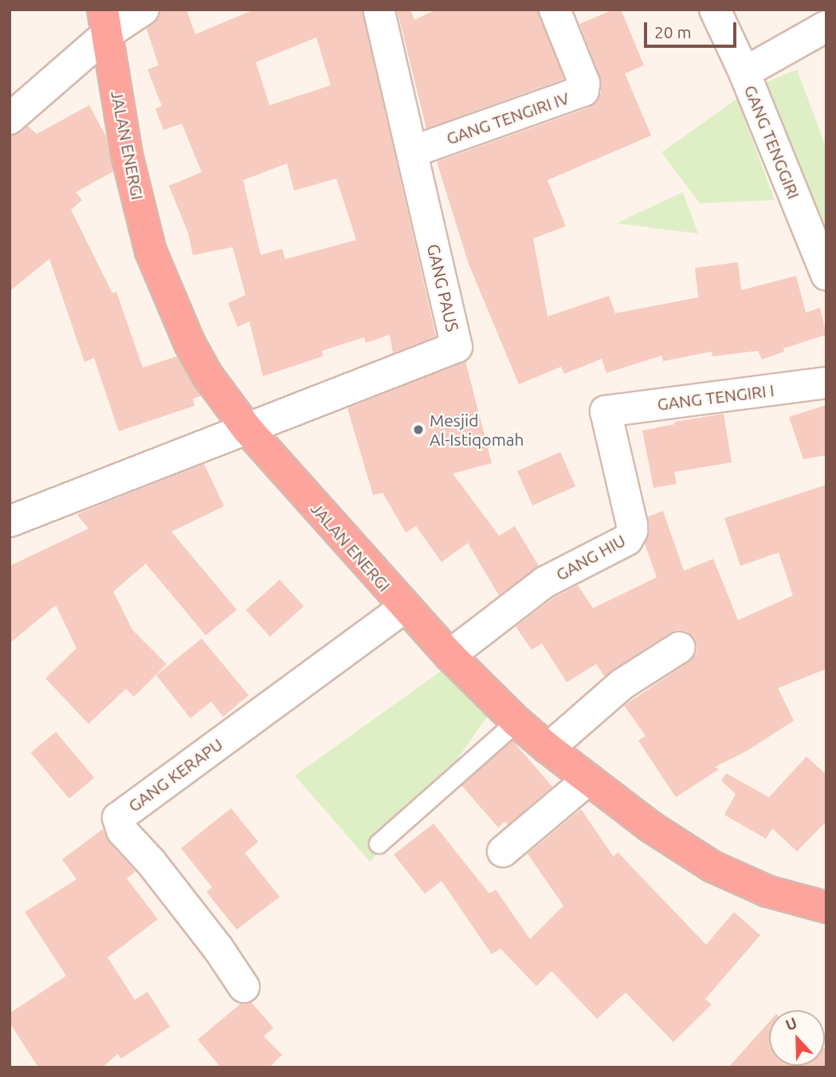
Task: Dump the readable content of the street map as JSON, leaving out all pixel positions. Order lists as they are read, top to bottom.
{
  "streets": {
    "highway": ["JALAN ENERGI"],
    "street": [
      "GANG TENGIRI IV",
      "GANG TENGGIRI",
      "GANG PAUS",
      "GANG TENGIRI I",
      "GANG HIU",
      "GANG KERAPU"
    ]
  },
  "crossings": [
    ["GANG TENGIRI IV", "GANG PAUS"],
    ["JALAN ENERGI", "GANG PAUS"],
    ["JALAN ENERGI", "GANG HIU"],
    ["JALAN ENERGI", "GANG KERAPU"],
    ["GANG TENGIRI I", "GANG HIU"]
  ],
  "places": ["Mesjid Al-Istiqomah"],
  "scale_bar": "20 m",
  "north": "top"
}
